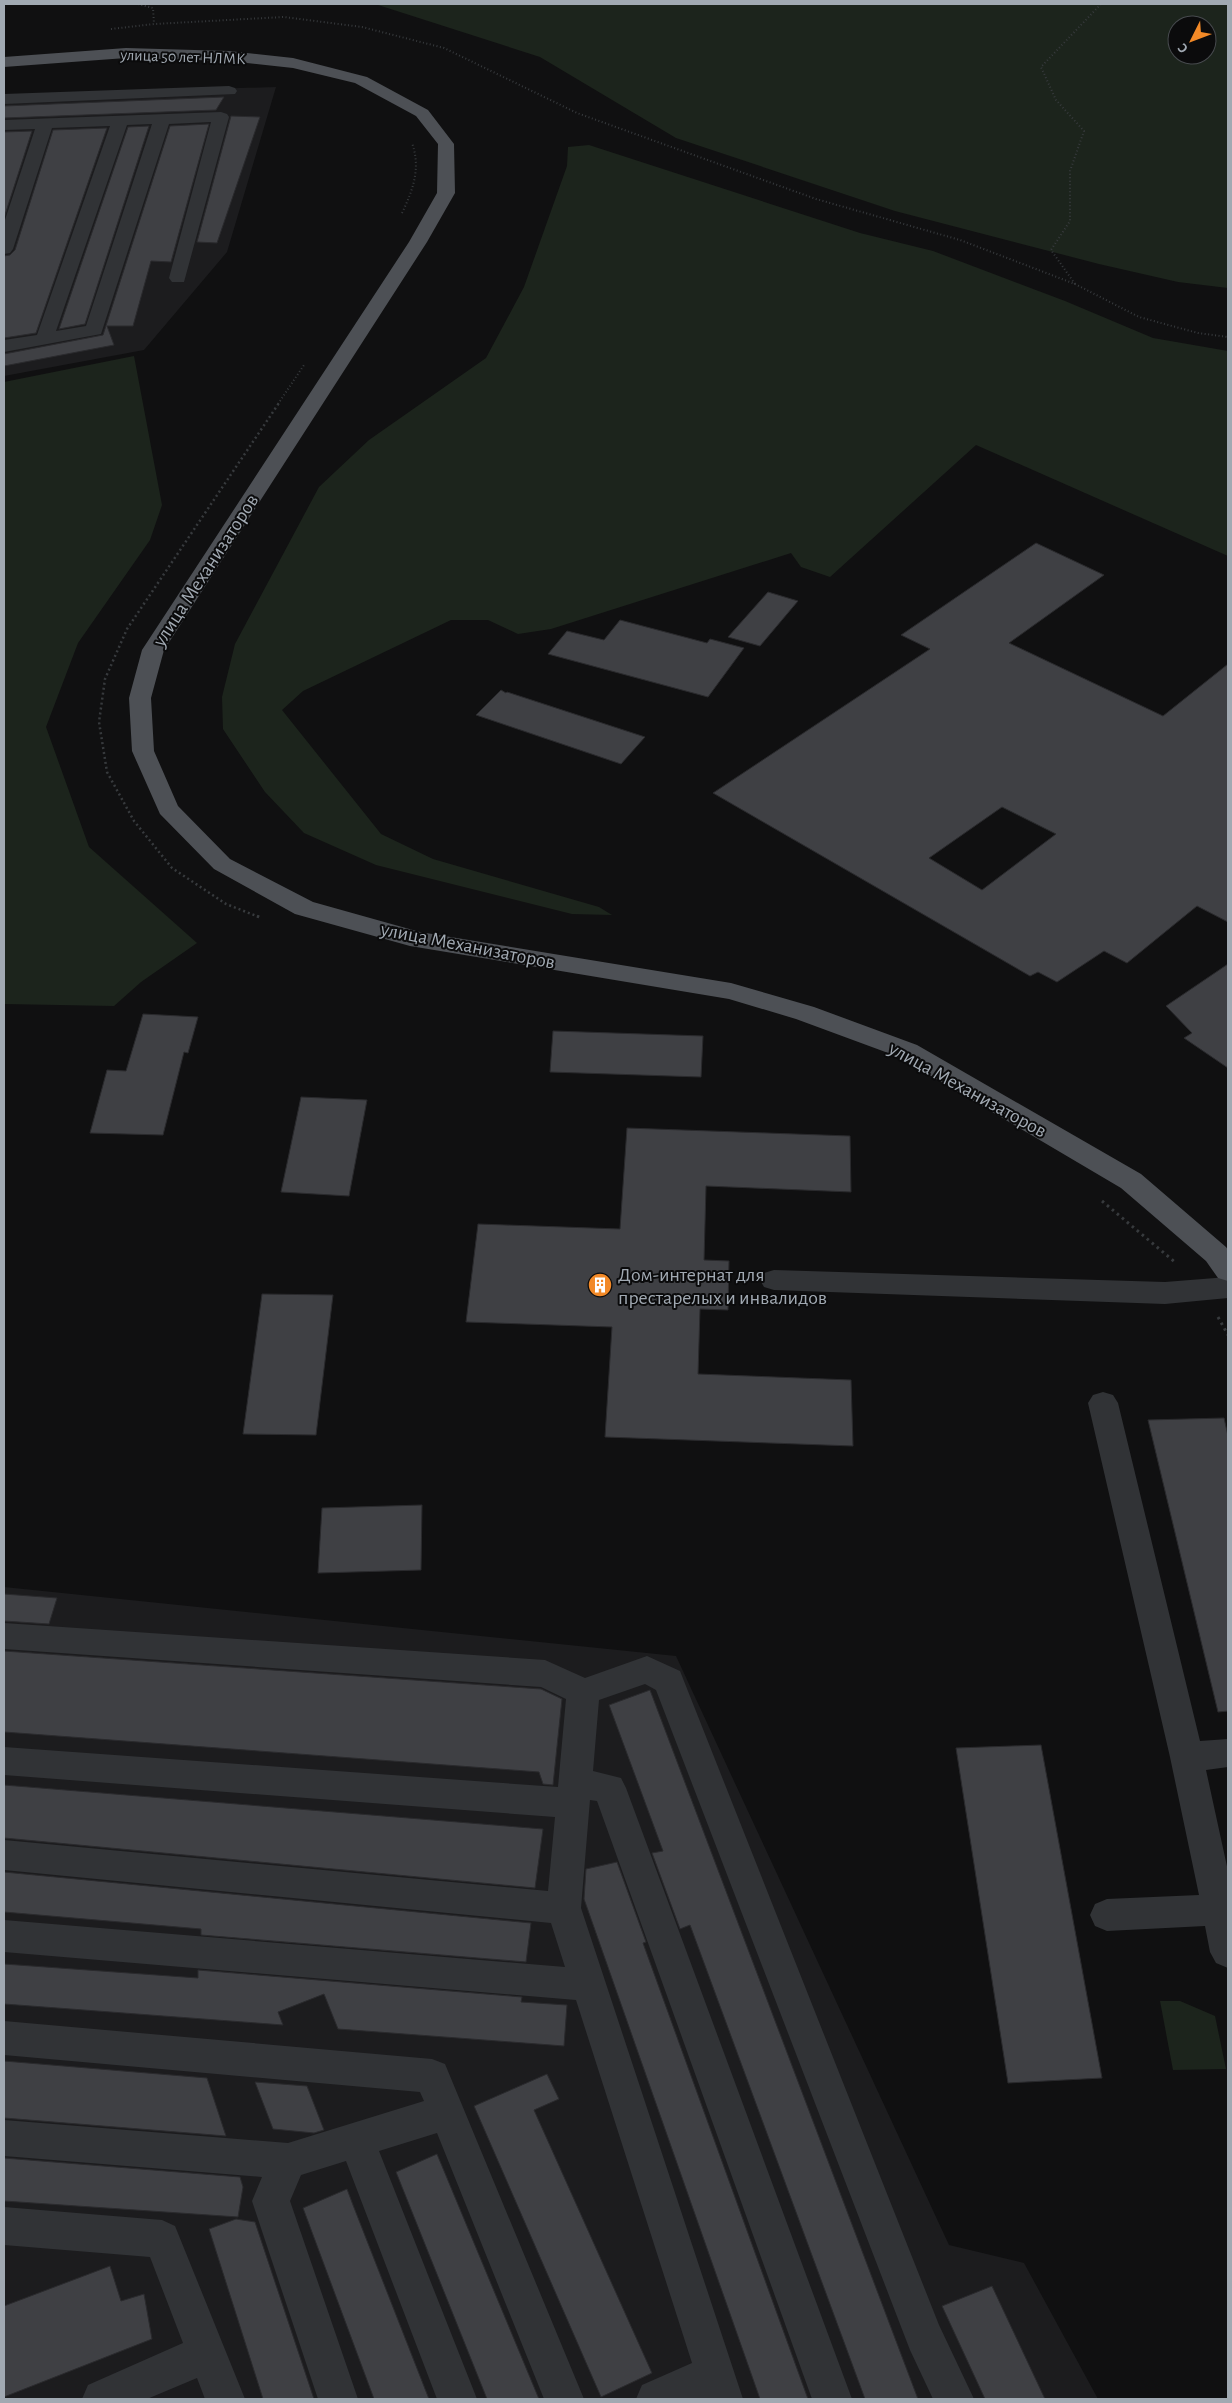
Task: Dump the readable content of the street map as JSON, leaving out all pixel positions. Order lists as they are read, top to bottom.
{
  "streets": {
    "main road": ["улица 50 лет НЛМК", "улица Механизаторов"]
  },
  "crossings": [
    ["улица 50 лет НЛМК", "улица Механизаторов"]
  ],
  "places": {
    "building": ["Дом-интернат для престарелых и инвалидов"]
  },
  "north": "bottom left"
}
